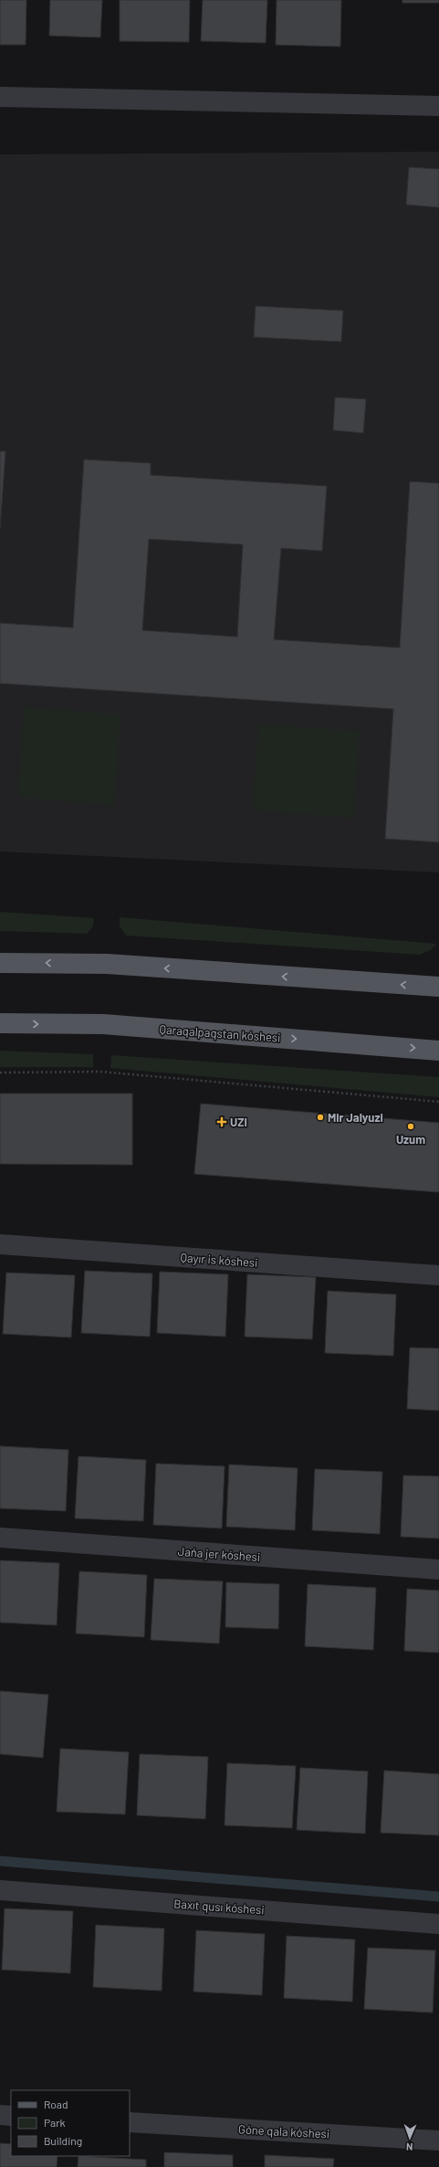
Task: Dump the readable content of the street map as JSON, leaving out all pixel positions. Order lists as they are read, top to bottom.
{
  "streets": {
    "main road": ["Qaraqalpaqstan kóshesi"],
    "street": [
      "Qayır is kóshesi",
      "Jańa jer kóshesi",
      "Baxıt qusı kóshesi",
      "Góne qala kóshesi"
    ]
  },
  "places": {
    "other": ["Mir Jalyuzi", "Uzum"],
    "health": ["UZI"]
  },
  "legend": ["Road", "Park", "Building"],
  "north": "bottom"
}
